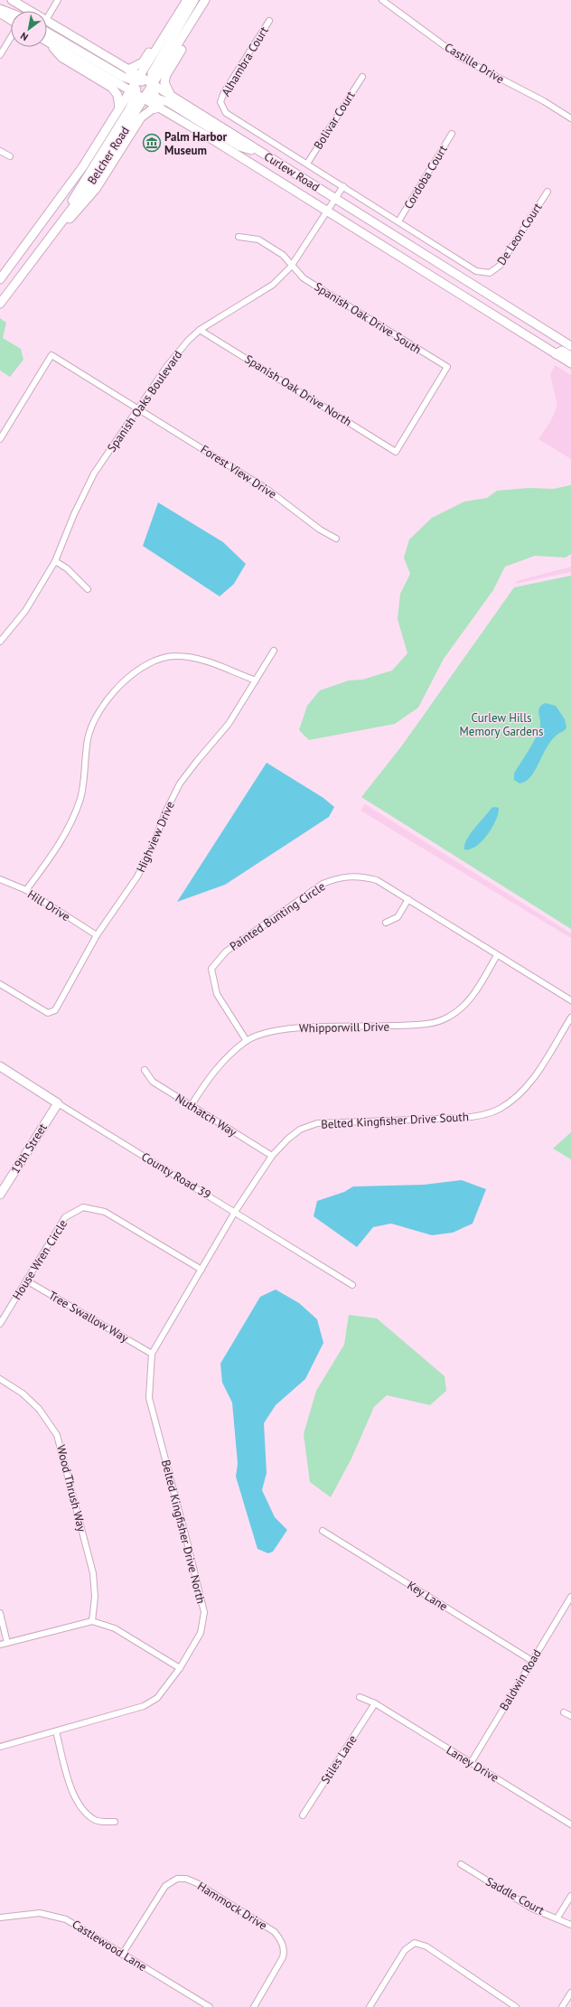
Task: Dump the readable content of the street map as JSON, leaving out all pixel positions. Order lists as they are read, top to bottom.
{
  "streets": {
    "main road": [
      "Belcher Road",
      "Curlew Road",
      "19th Street",
      "County Road 39"
    ],
    "street": [
      "Alhambra Court",
      "Castille Drive",
      "Bolivar Court",
      "Cordoba Court",
      "De Leon Court",
      "Spanish Oak Drive South",
      "Spanish Oak Drive North",
      "Spanish Oaks Boulevard",
      "Forest View Drive",
      "Highview Drive",
      "Hill Drive",
      "Painted Bunting Circle",
      "Whipporwill Drive",
      "Nuthatch Way",
      "Belted Kingfisher Drive South",
      "House Wren Circle",
      "Tree Swallow Way",
      "Wood Thrush Way",
      "Belted Kingfisher Drive North",
      "Key Lane",
      "Baldwin Road",
      "Stiles Lane",
      "Laney Drive",
      "Saddle Court",
      "Hammock Drive",
      "Castlewood Lane"
    ]
  },
  "crossings": [
    ["Alhambra Court", "Bolivar Court"],
    ["Belcher Road", "Curlew Road"],
    ["Curlew Road", "Spanish Oaks Boulevard"],
    ["Cordoba Court", "De Leon Court"],
    ["Spanish Oak Drive South", "Spanish Oak Drive North"],
    ["Spanish Oak Drive South", "Spanish Oaks Boulevard"],
    ["Spanish Oak Drive North", "Spanish Oaks Boulevard"],
    ["Spanish Oaks Boulevard", "Forest View Drive"],
    ["Highview Drive", "Hill Drive"],
    ["Painted Bunting Circle", "Whipporwill Drive"],
    ["Whipporwill Drive", "Nuthatch Way"],
    ["Nuthatch Way", "Belted Kingfisher Drive South"],
    ["Belted Kingfisher Drive South", "County Road 39"],
    ["Belted Kingfisher Drive South", "Belted Kingfisher Drive North"],
    ["19th Street", "County Road 39"],
    ["County Road 39", "Belted Kingfisher Drive North"],
    ["House Wren Circle", "Tree Swallow Way"],
    ["House Wren Circle", "Belted Kingfisher Drive North"],
    ["Tree Swallow Way", "Belted Kingfisher Drive North"],
    ["Key Lane", "Baldwin Road"],
    ["Baldwin Road", "Laney Drive"],
    ["Stiles Lane", "Laney Drive"],
    ["Hammock Drive", "Castlewood Lane"]
  ],
  "parks": ["Curlew Hills Memory Gardens"],
  "places": {
    "museum": ["Palm Harbor Museum"]
  },
  "north": "bottom left"
}
